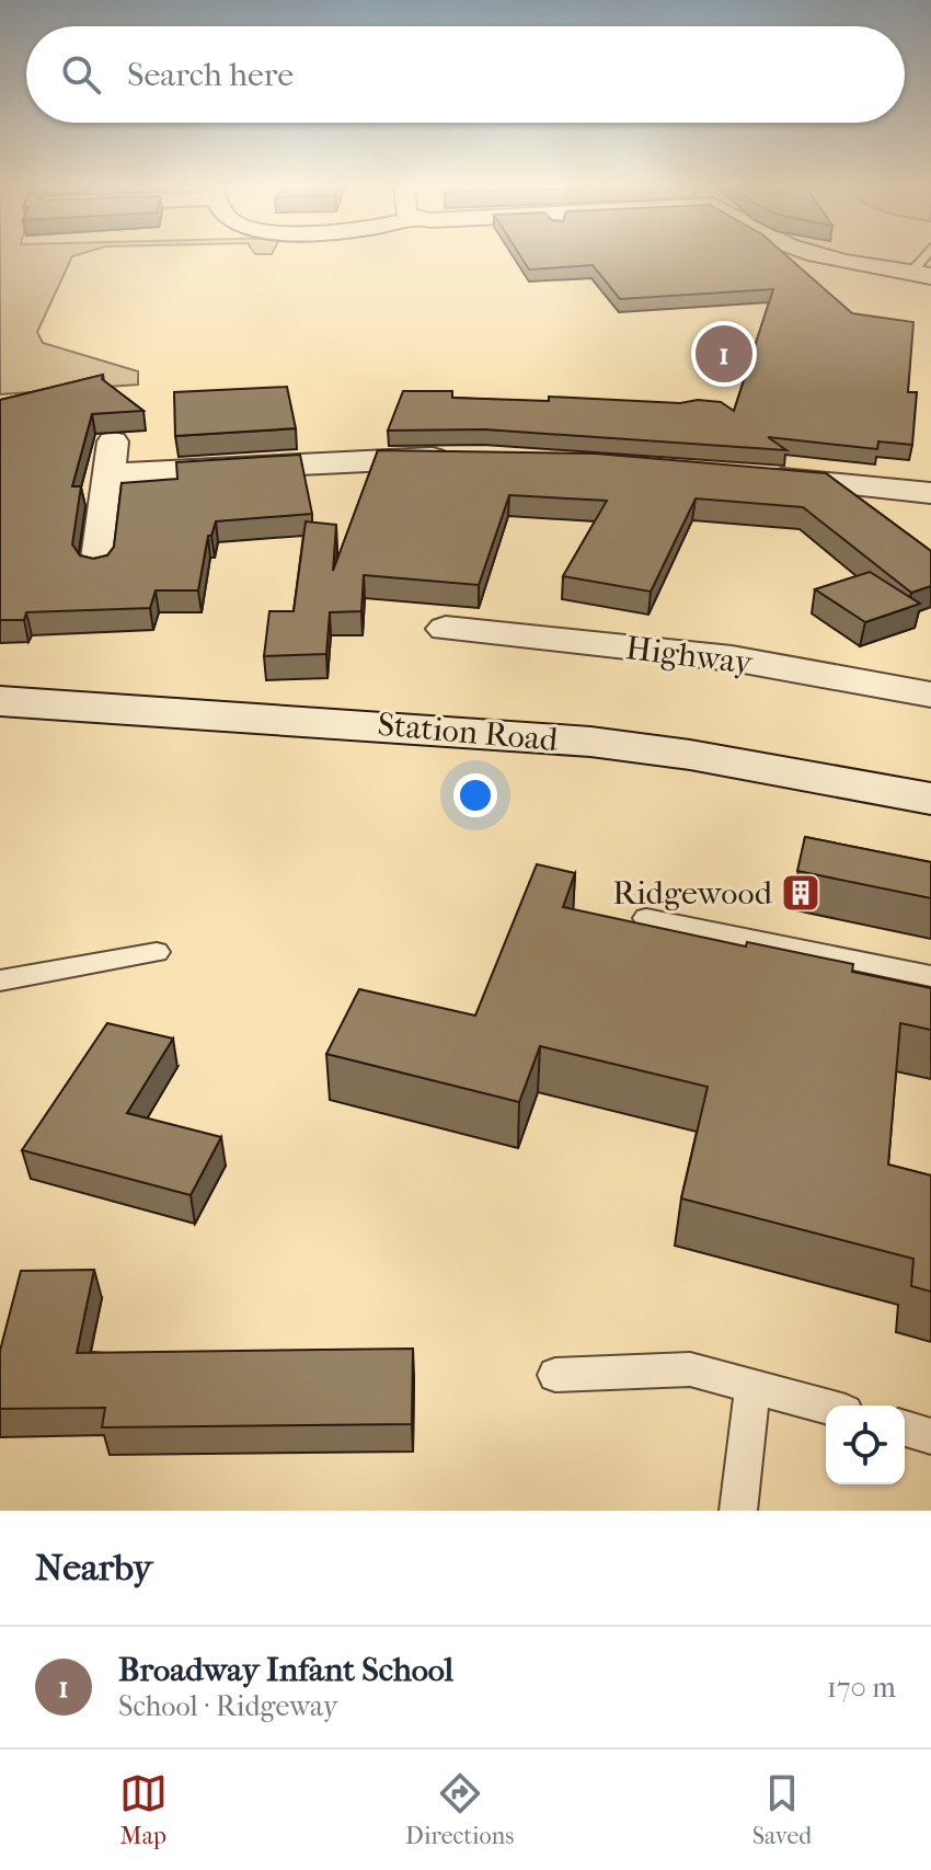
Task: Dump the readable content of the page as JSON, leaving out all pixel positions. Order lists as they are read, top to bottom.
{
  "streets": {
    "main road": ["Station Road"],
    "street": ["Highway"]
  },
  "places": {
    "building": ["Ridgewood"]
  },
  "page": {
    "search": "Search here",
    "pins": "1",
    "heading": "Nearby",
    "list": [
      {
        "mark": "1",
        "name": "Broadway Infant School",
        "note": "School · Ridgeway",
        "value": "170 m"
      }
    ],
    "nav": ["Map", "Directions", "Saved"]
  }
}
